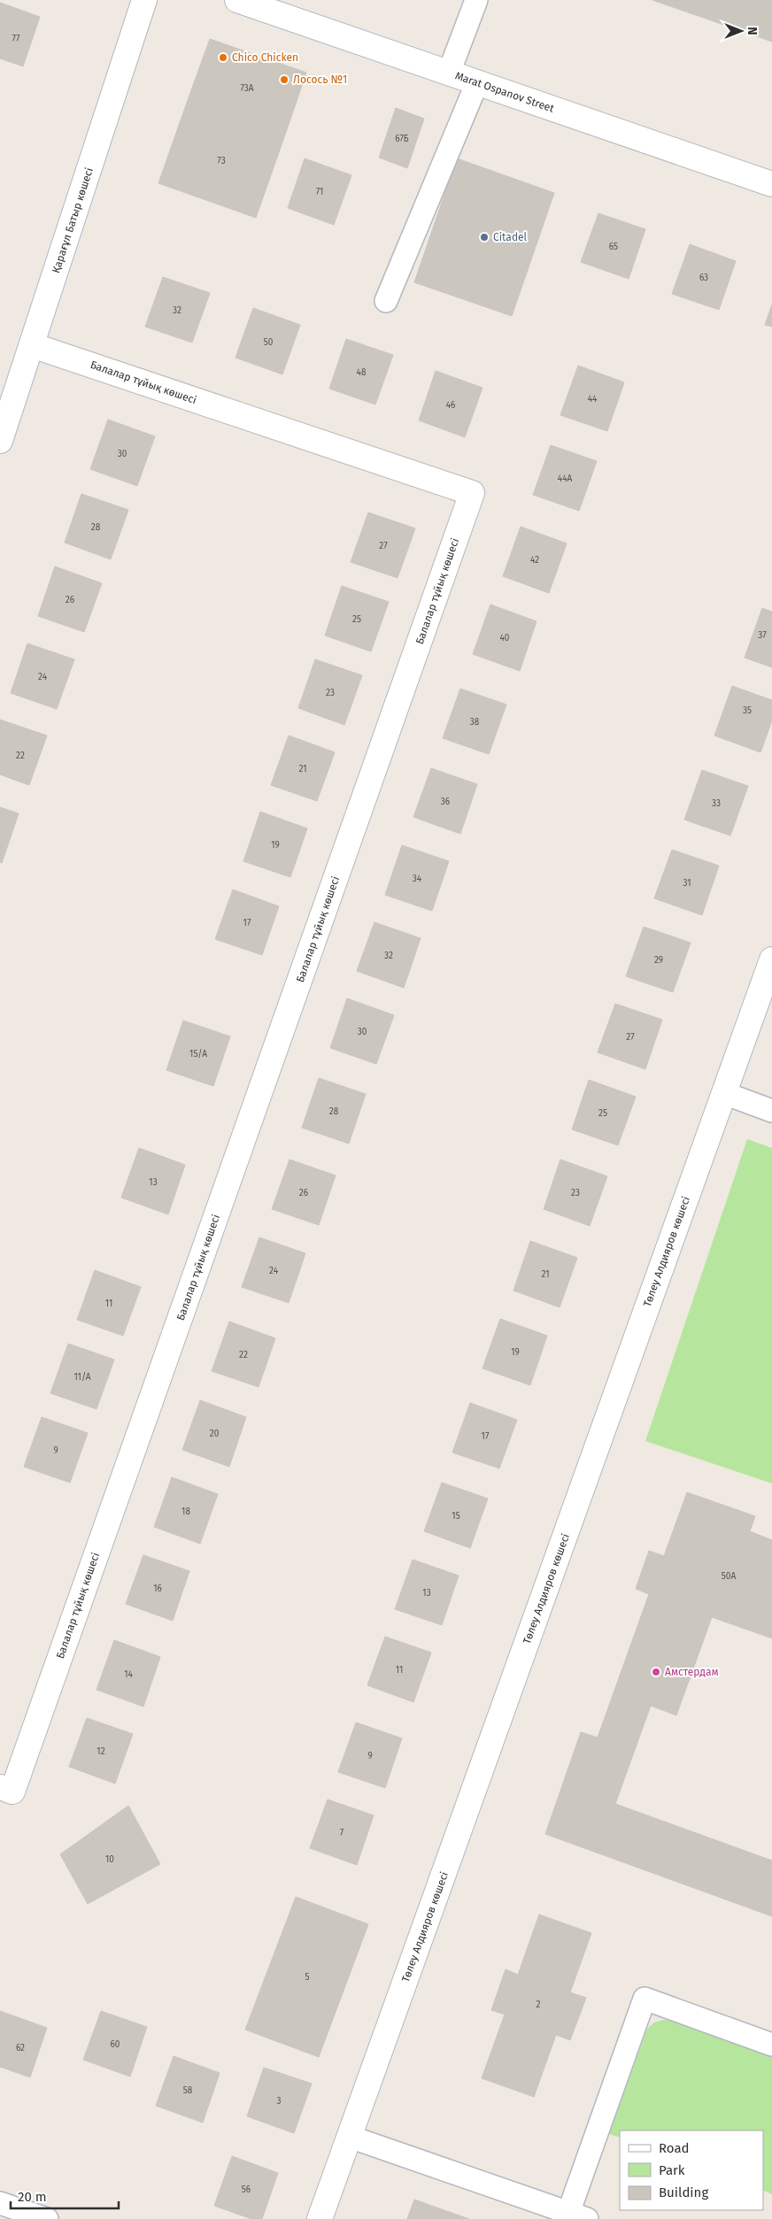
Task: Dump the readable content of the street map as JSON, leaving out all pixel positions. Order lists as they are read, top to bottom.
{
  "streets": {
    "street": [
      "Marat Ospanov Street",
      "Қарағұл Батыр көшесі",
      "Балалар тұйық көшесі",
      "Төлеу Алдияров көшесі"
    ]
  },
  "crossings": [
    ["Қарағұл Батыр көшесі", "Балалар тұйық көшесі"]
  ],
  "places": [
    "Chico Chicken",
    "Лосось №1",
    "Citadel",
    "Амстердам"
  ],
  "house_numbers": [
    "77",
    "73А",
    "67Б",
    "73",
    "71",
    "65",
    "63",
    "32",
    "50",
    "48",
    "44",
    "46",
    "30",
    "44А",
    "28",
    "27",
    "42",
    "26",
    "25",
    "37",
    "40",
    "24",
    "23",
    "35",
    "38",
    "22",
    "21",
    "36",
    "33",
    "19",
    "34",
    "31",
    "17",
    "32",
    "29",
    "30",
    "27",
    "15/А",
    "28",
    "25",
    "13",
    "26",
    "23",
    "24",
    "21",
    "11",
    "19",
    "22",
    "11/А",
    "20",
    "17",
    "9",
    "18",
    "15",
    "50А",
    "16",
    "13",
    "11",
    "14",
    "12",
    "9",
    "7",
    "10",
    "5",
    "2",
    "60",
    "62",
    "58",
    "3",
    "56"
  ],
  "legend": ["Road", "Park", "Building"],
  "scale_bar": "20 m",
  "north": "right"
}
